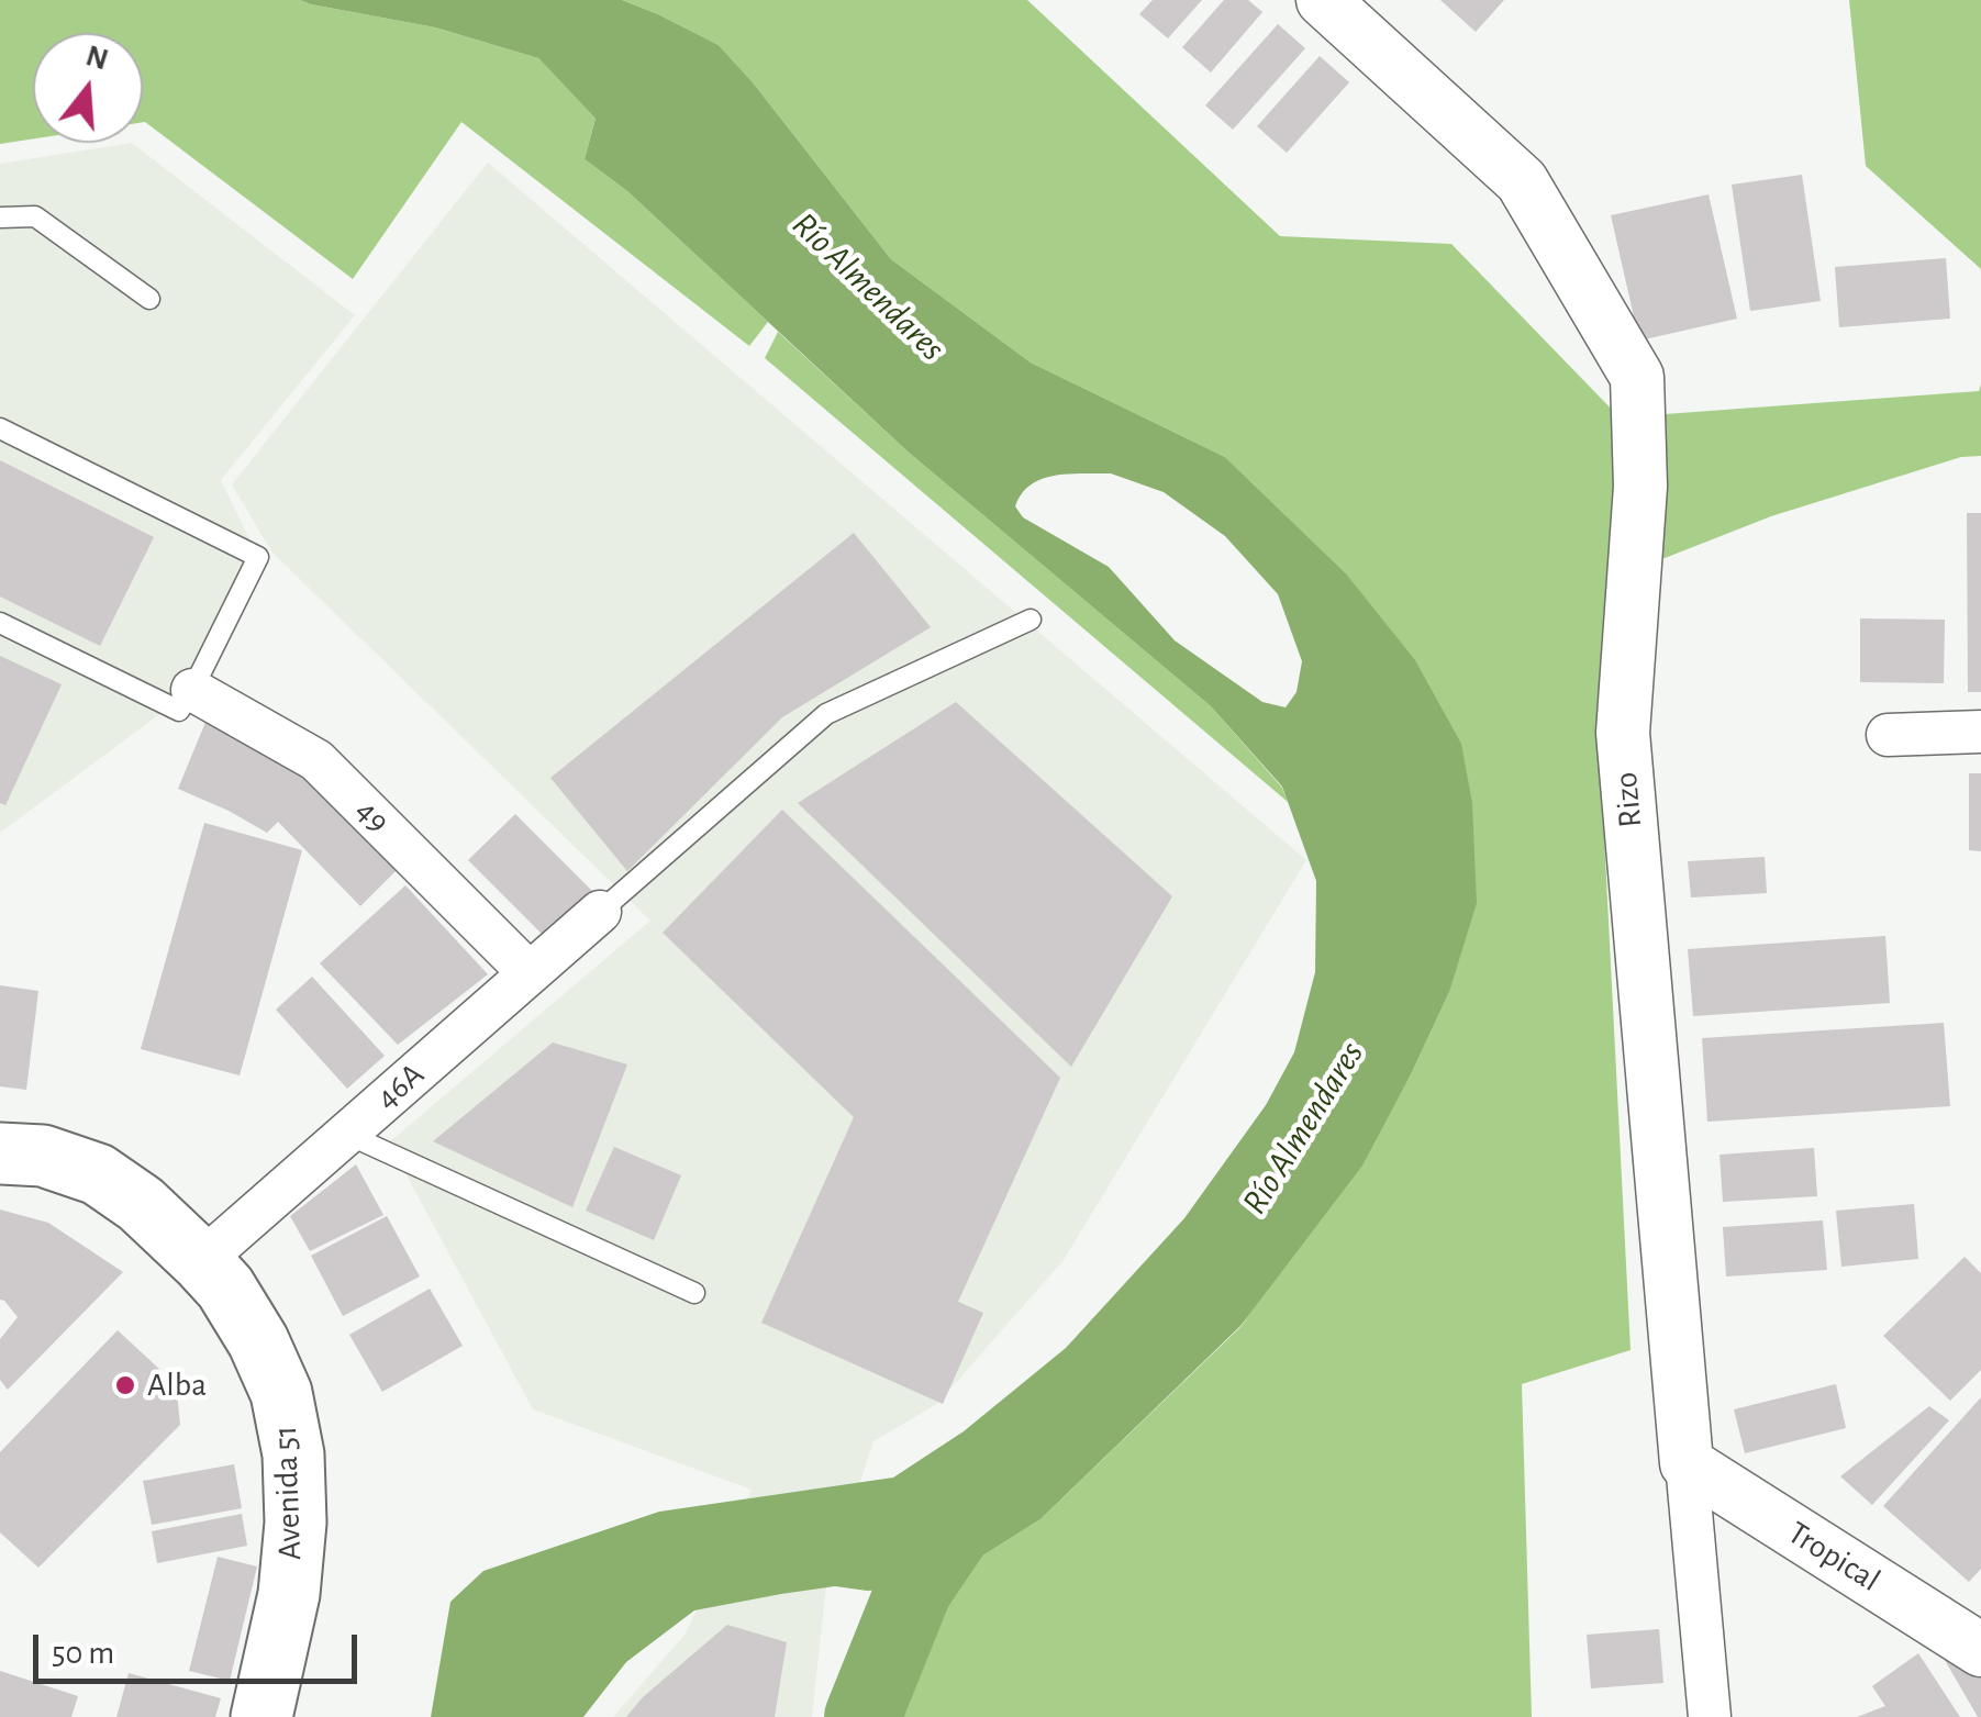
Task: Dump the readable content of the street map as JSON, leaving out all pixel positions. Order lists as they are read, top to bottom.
{
  "streets": {
    "main road": ["Avenida 51"],
    "street": [
      "Rizo",
      "49",
      "46A",
      "Tropical"
    ]
  },
  "crossings": [
    ["Rizo", "Tropical"],
    ["49", "46A"],
    ["46A", "Avenida 51"]
  ],
  "water": ["Río Almendares"],
  "places": ["Alba"],
  "scale_bar": "50 m",
  "north": "top"
}
